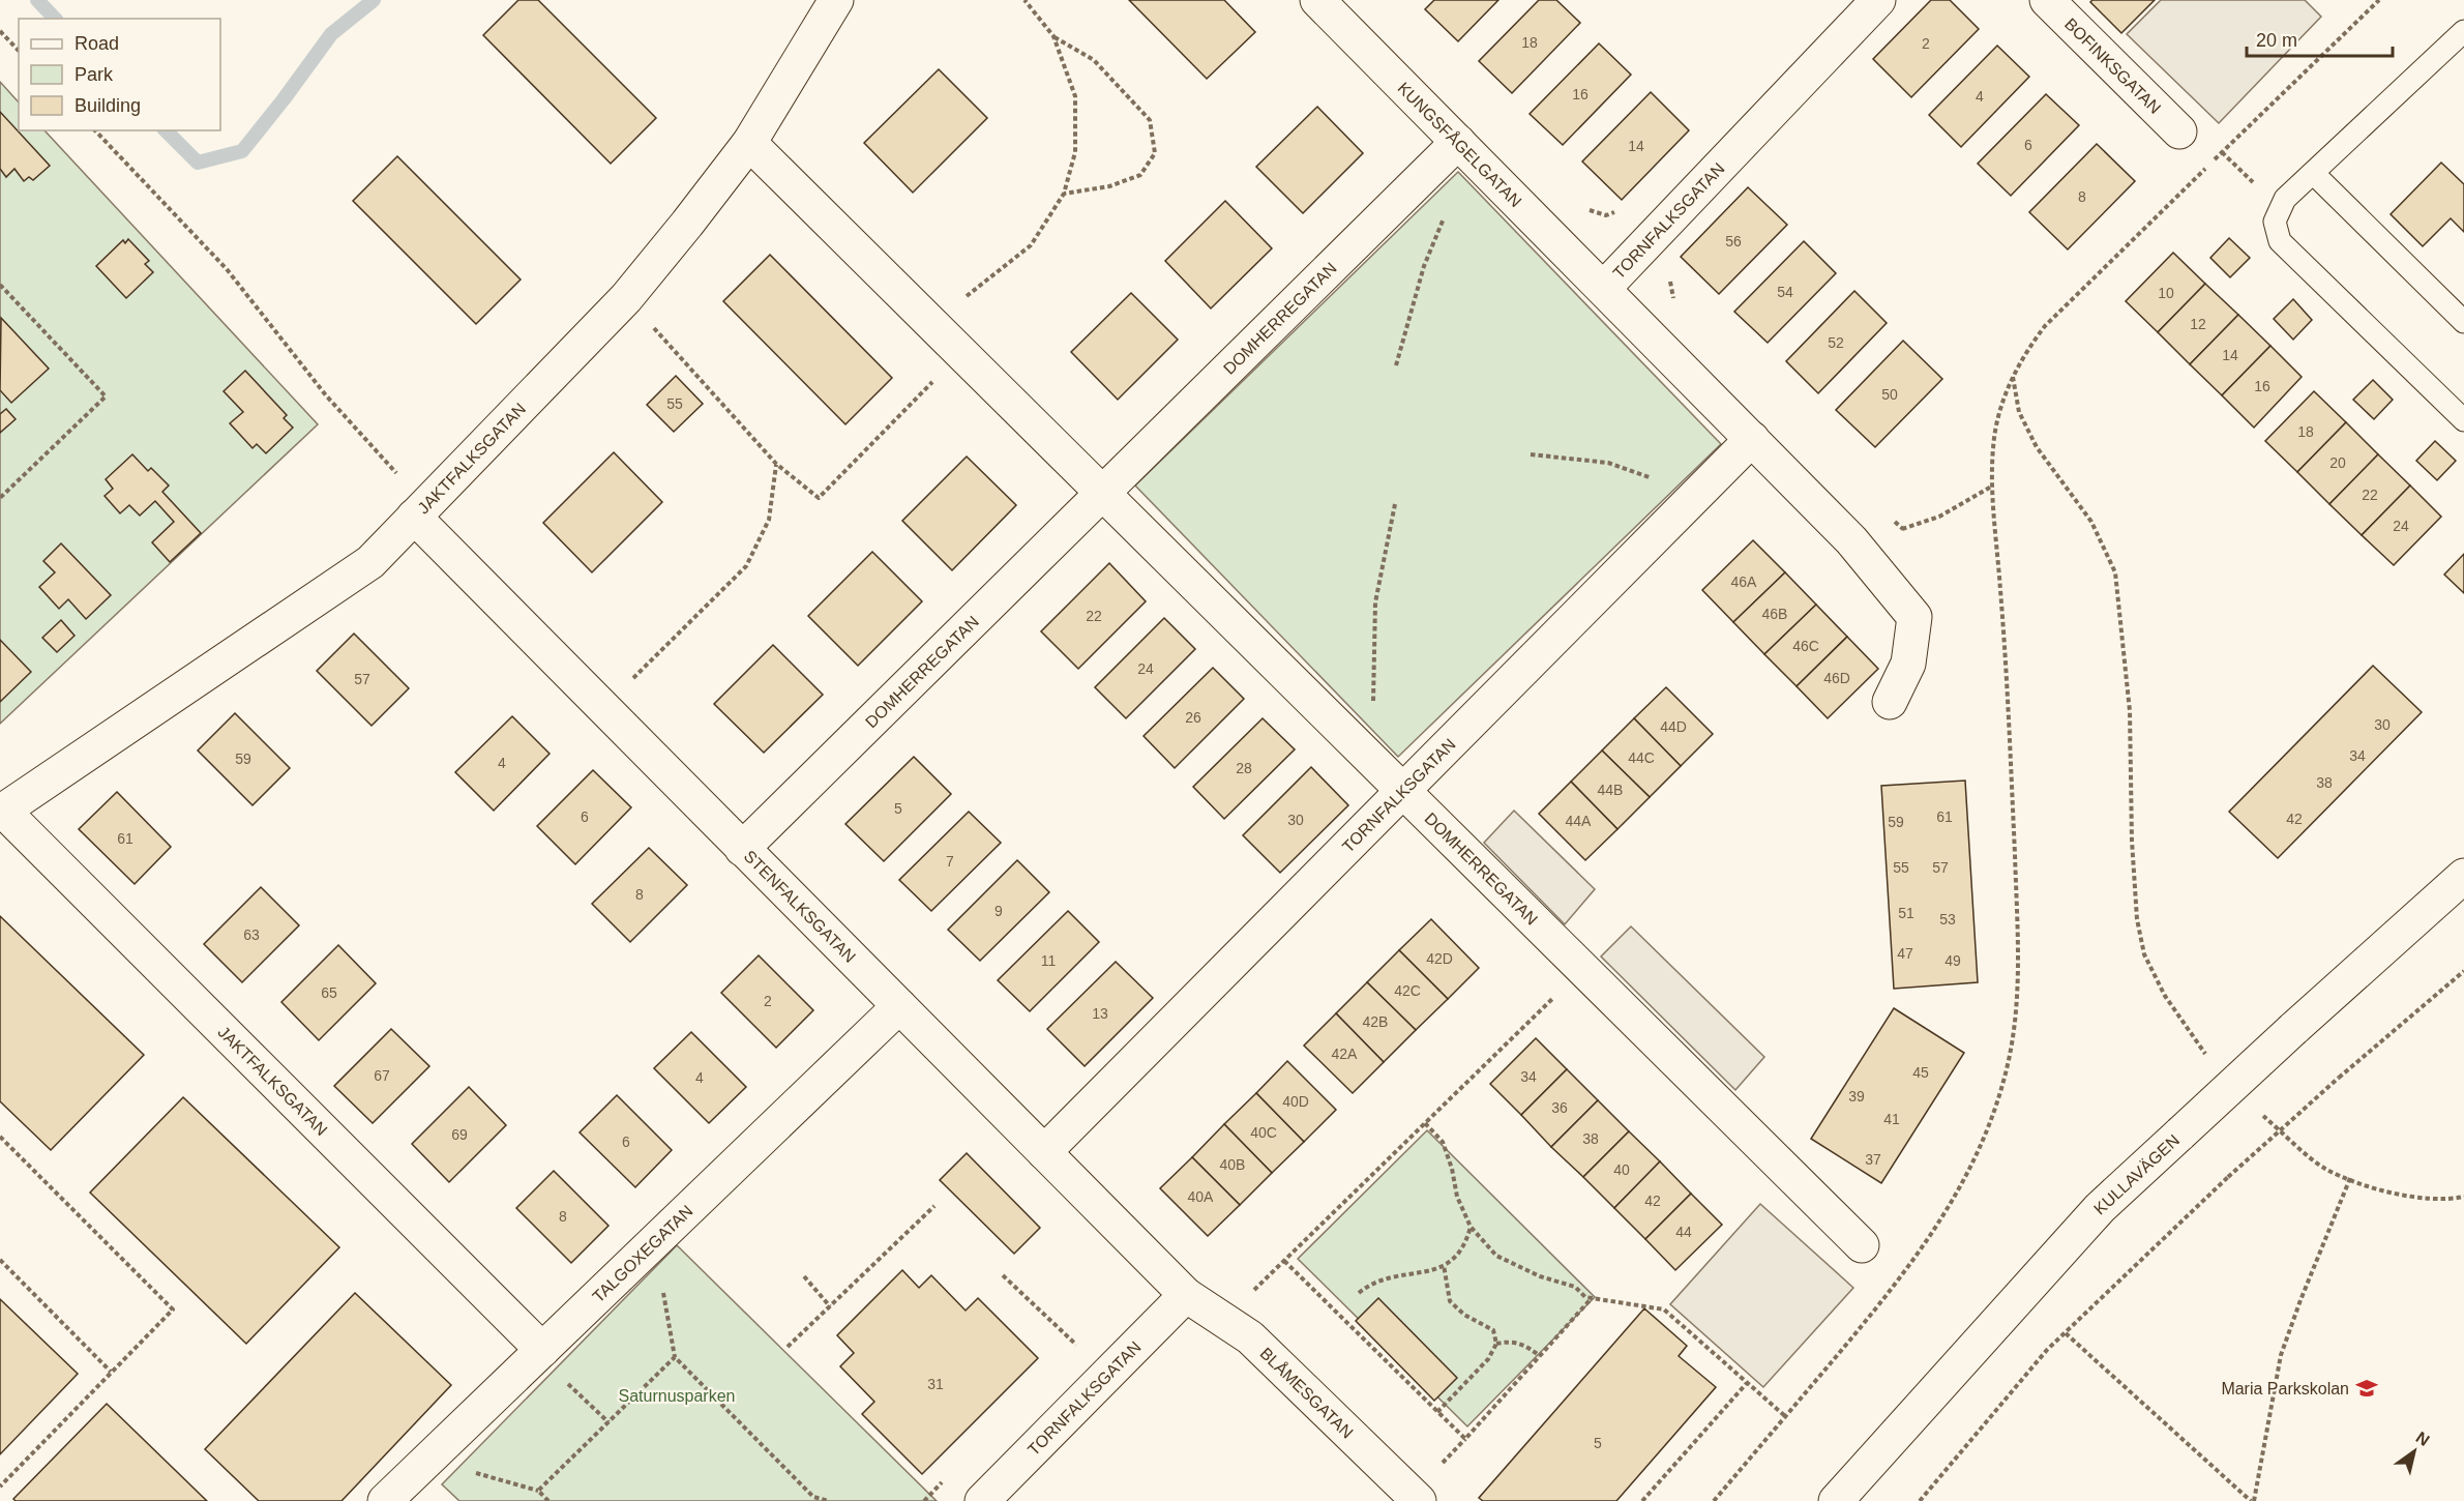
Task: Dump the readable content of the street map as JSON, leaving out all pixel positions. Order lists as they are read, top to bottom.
{
  "streets": {
    "street": [
      "BOFINKSGATAN",
      "KUNGSFÅGELGATAN",
      "TORNFALKSGATAN",
      "DOMHERREGATAN",
      "JAKTFALKSGATAN",
      "STENFALKSGATAN",
      "KULLAVÄGEN",
      "TALGOXEGATAN",
      "BLÅMESGATAN"
    ]
  },
  "crossings": [
    ["KUNGSFÅGELGATAN", "TORNFALKSGATAN"],
    ["KUNGSFÅGELGATAN", "DOMHERREGATAN"],
    ["TORNFALKSGATAN", "DOMHERREGATAN"],
    ["TORNFALKSGATAN", "STENFALKSGATAN"],
    ["TORNFALKSGATAN", "BLÅMESGATAN"],
    ["DOMHERREGATAN", "JAKTFALKSGATAN"],
    ["DOMHERREGATAN", "STENFALKSGATAN"],
    ["JAKTFALKSGATAN", "STENFALKSGATAN"],
    ["JAKTFALKSGATAN", "TALGOXEGATAN"],
    ["STENFALKSGATAN", "TALGOXEGATAN"],
    ["STENFALKSGATAN", "BLÅMESGATAN"]
  ],
  "parks": ["Saturnusparken"],
  "places": {
    "school or university": ["Maria Parkskolan"]
  },
  "house_numbers": [
    "18",
    "2",
    "16",
    "4",
    "6",
    "14",
    "8",
    "56",
    "54",
    "10",
    "12",
    "52",
    "14",
    "16",
    "50",
    "55",
    "18",
    "20",
    "22",
    "24",
    "46A",
    "46B",
    "22",
    "46C",
    "24",
    "46D",
    "57",
    "26",
    "30",
    "44D",
    "34",
    "44C",
    "59",
    "4",
    "28",
    "38",
    "44B",
    "5",
    "6",
    "61",
    "42",
    "30",
    "44A",
    "59",
    "61",
    "7",
    "55",
    "57",
    "8",
    "9",
    "51",
    "53",
    "63",
    "47",
    "42D",
    "11",
    "49",
    "42C",
    "65",
    "2",
    "13",
    "42B",
    "42A",
    "45",
    "67",
    "34",
    "4",
    "39",
    "40D",
    "36",
    "41",
    "40C",
    "69",
    "38",
    "6",
    "37",
    "40B",
    "40",
    "40A",
    "42",
    "8",
    "44",
    "31",
    "5"
  ],
  "legend": ["Road", "Park", "Building"],
  "scale_bar": "20 m",
  "north": "top right"
}
